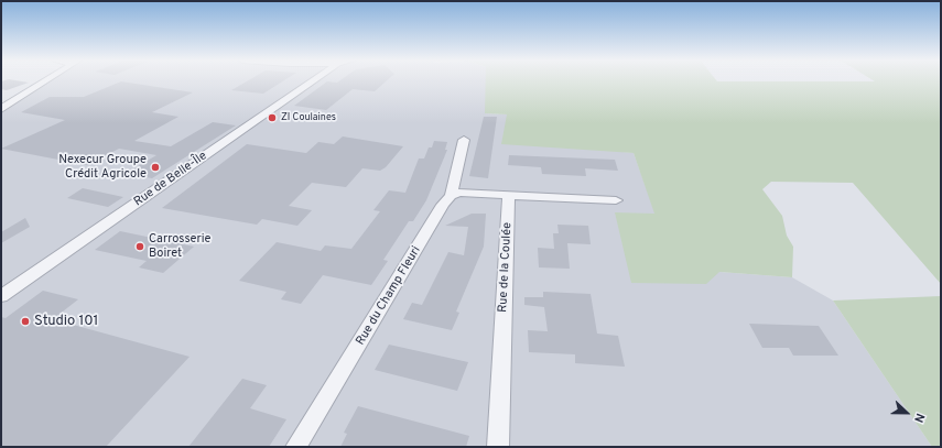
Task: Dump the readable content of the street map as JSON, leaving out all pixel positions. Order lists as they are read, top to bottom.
{
  "streets": {
    "street": ["Rue de Belle-Île", "Rue de la Coulée", "Rue du Champ Fleuri"]
  },
  "places": [
    "ZI Coulaines",
    "Nexecur Groupe Crédit Agricole",
    "Carrosserie Boiret",
    "Studio 101"
  ],
  "north": "right"
}
